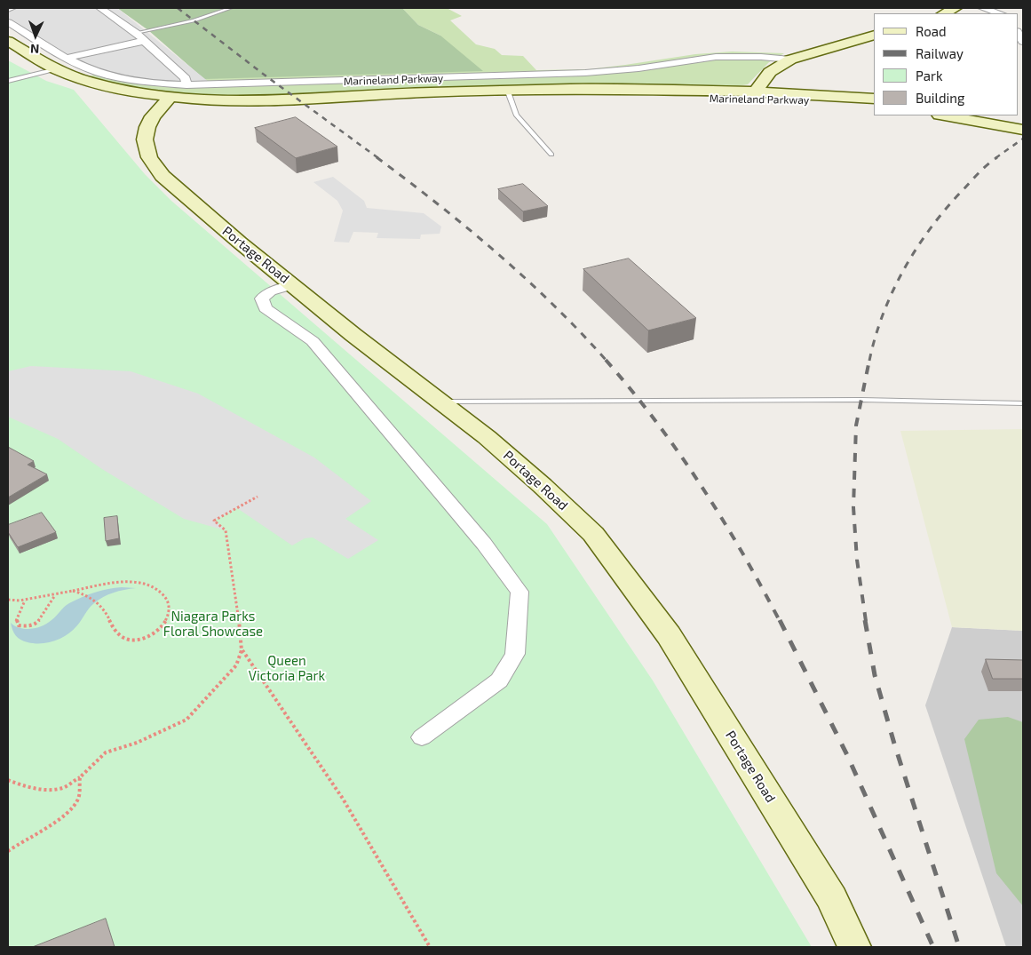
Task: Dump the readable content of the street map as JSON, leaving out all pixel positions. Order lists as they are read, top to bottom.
{
  "streets": {
    "main road": ["Marineland Parkway", "Portage Road"]
  },
  "crossings": [
    ["Marineland Parkway", "Portage Road"]
  ],
  "parks": ["Niagara Parks Floral Showcase", "Queen Victoria Park"],
  "legend": [
    "Road",
    "Railway",
    "Park",
    "Building"
  ],
  "north": "bottom"
}
